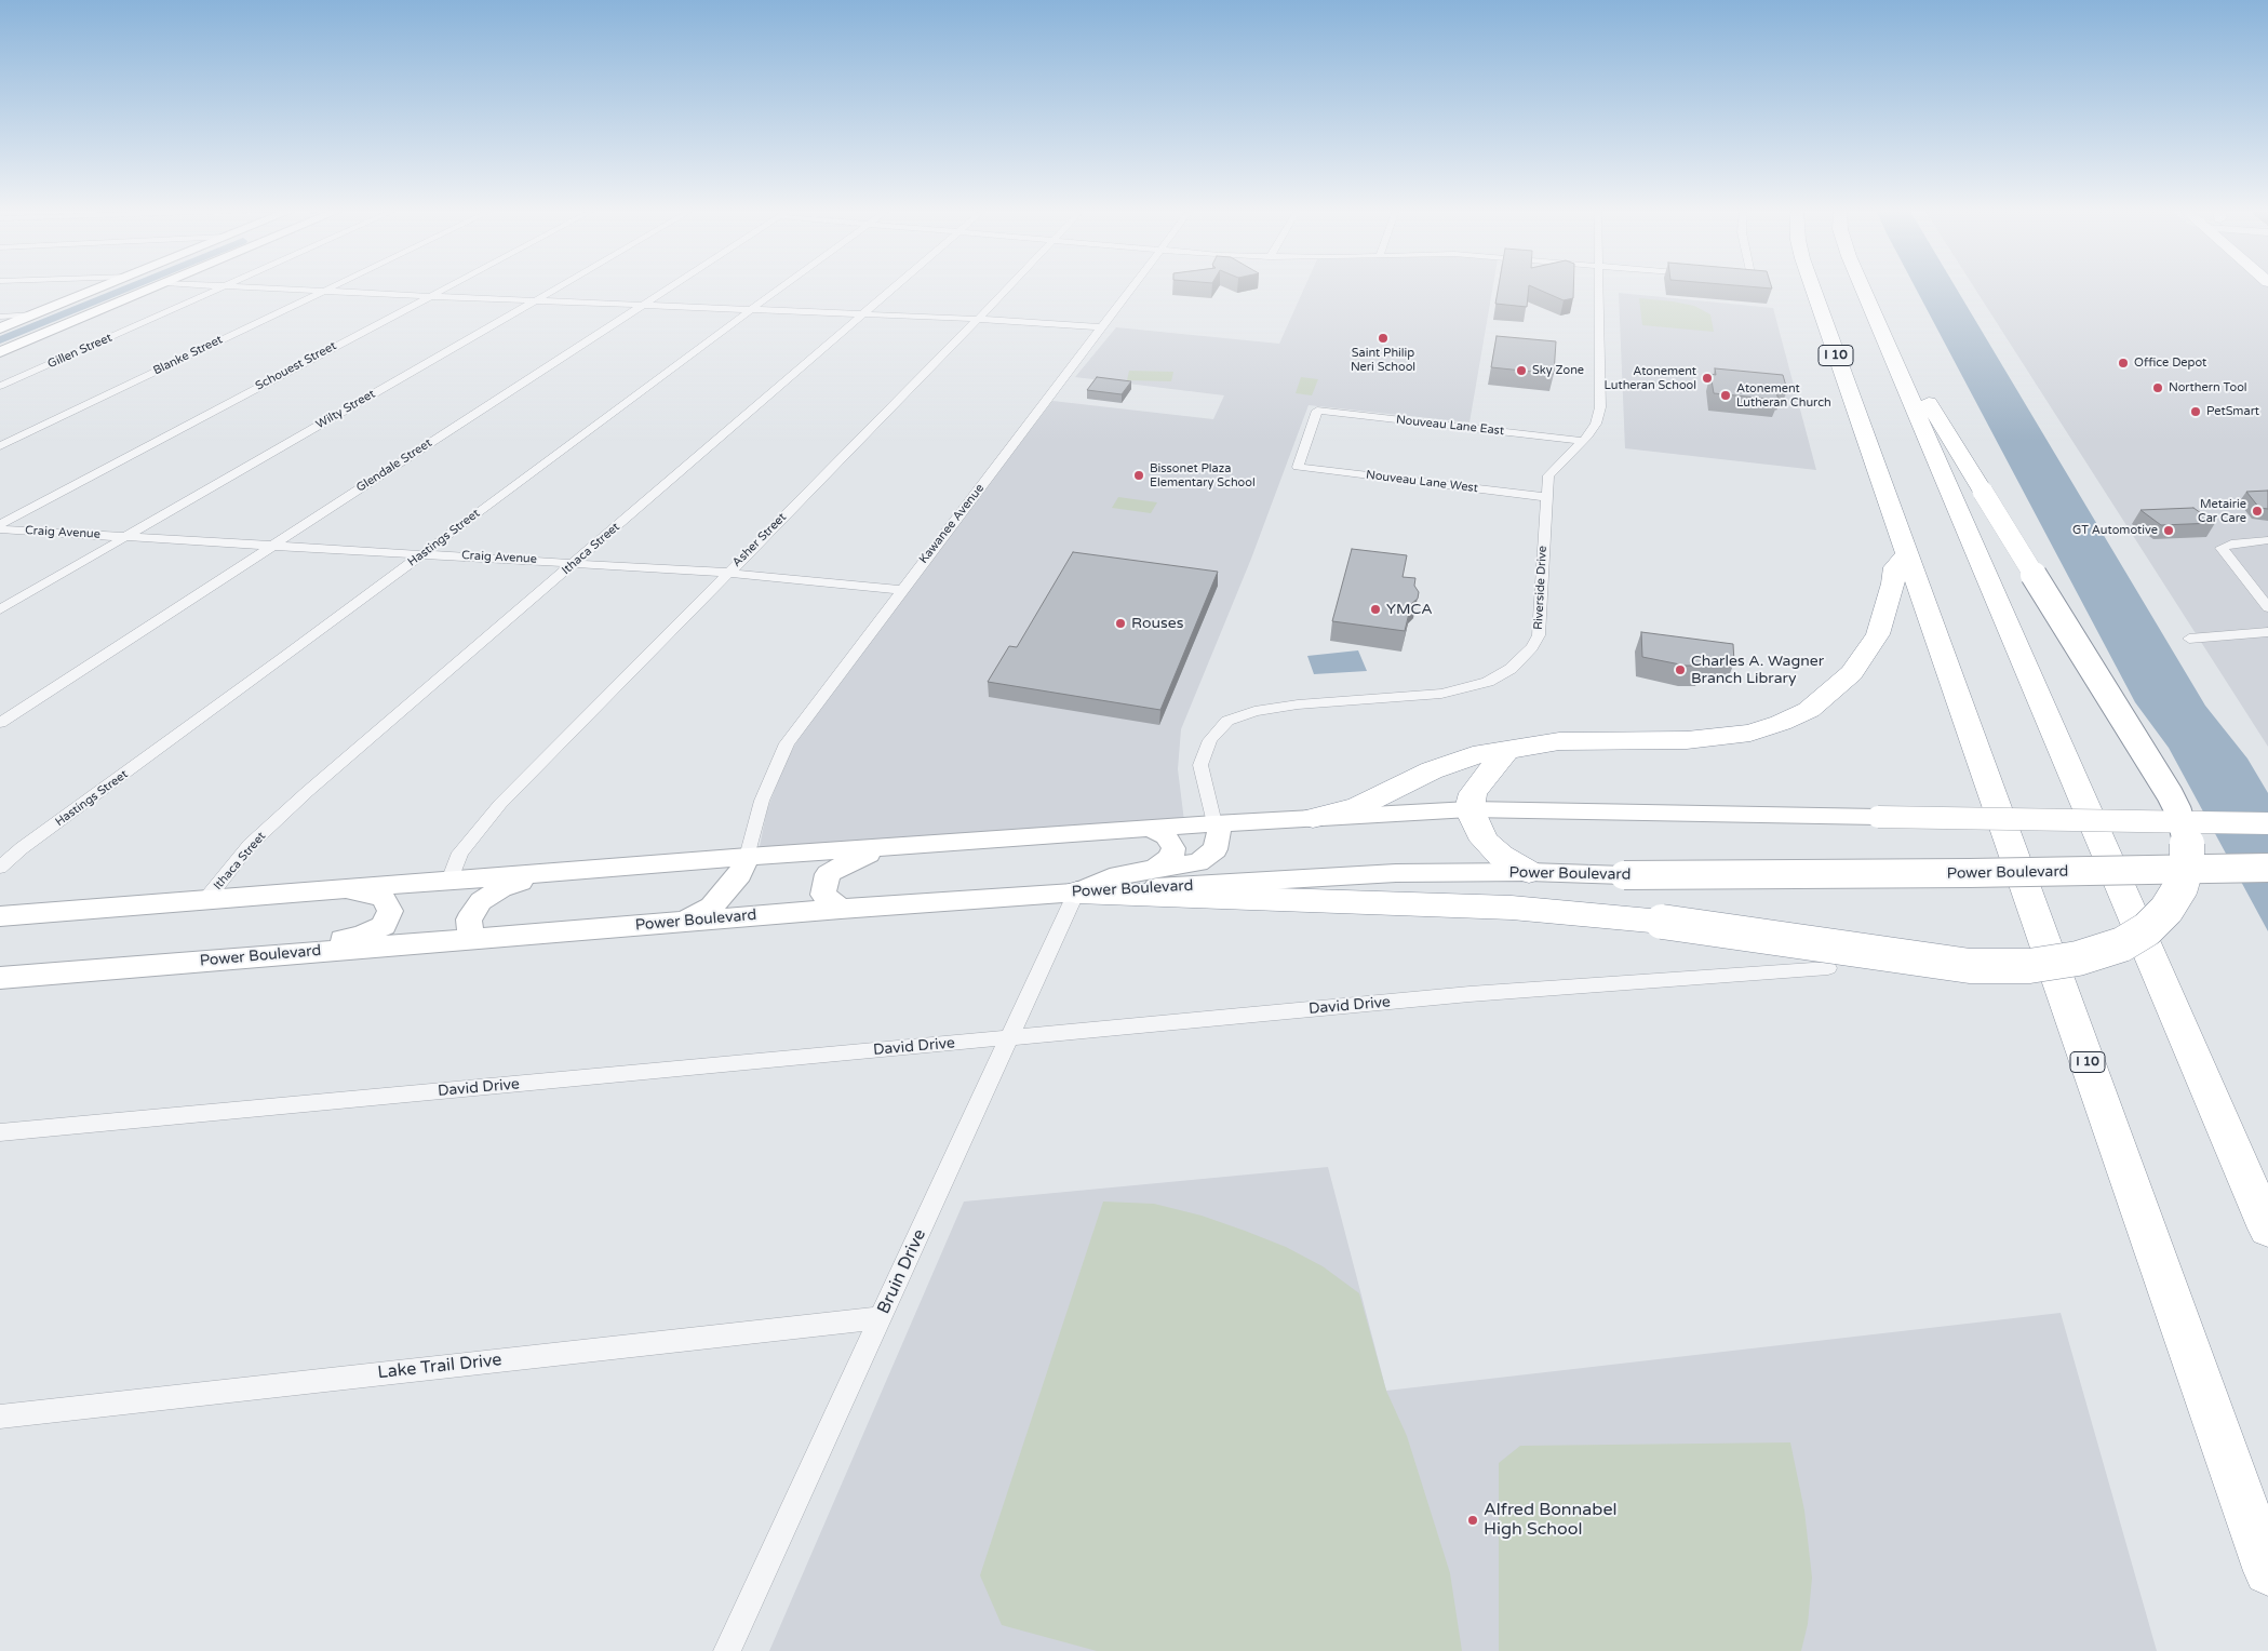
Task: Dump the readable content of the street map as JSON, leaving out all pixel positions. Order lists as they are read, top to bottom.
{
  "streets": {
    "highway": ["I 10"],
    "main road": ["Power Boulevard"],
    "street": [
      "Gillen Street",
      "Blanke Street",
      "Schouest Street",
      "Wilty Street",
      "Nouveau Lane East",
      "Glendale Street",
      "Nouveau Lane West",
      "Kawanee Avenue",
      "Craig Avenue",
      "Hastings Street",
      "Asher Street",
      "Ithaca Street",
      "Riverside Drive",
      "David Drive",
      "Bruin Drive",
      "Lake Trail Drive"
    ]
  },
  "crossings": [
    ["Wilty Street", "Craig Avenue"],
    ["Nouveau Lane East", "Nouveau Lane West"],
    ["Nouveau Lane East", "Riverside Drive"],
    ["Glendale Street", "Craig Avenue"],
    ["Nouveau Lane West", "Riverside Drive"],
    ["Kawanee Avenue", "Craig Avenue"],
    ["Craig Avenue", "Hastings Street"],
    ["Craig Avenue", "Asher Street"],
    ["Craig Avenue", "Ithaca Street"],
    ["Power Boulevard", "Bruin Drive"],
    ["David Drive", "Bruin Drive"],
    ["Bruin Drive", "Lake Trail Drive"]
  ],
  "places": [
    "Saint Philip Neri School",
    "Office Depot",
    "Sky Zone",
    "Atonement Lutheran School",
    "Northern Tool",
    "Atonement Lutheran Church",
    "PetSmart",
    "Bissonet Plaza Elementary School",
    "Metairie Car Care",
    "GT Automotive",
    "YMCA",
    "Rouses",
    "Charles A. Wagner Branch Library",
    "Alfred Bonnabel High School"
  ]
}
